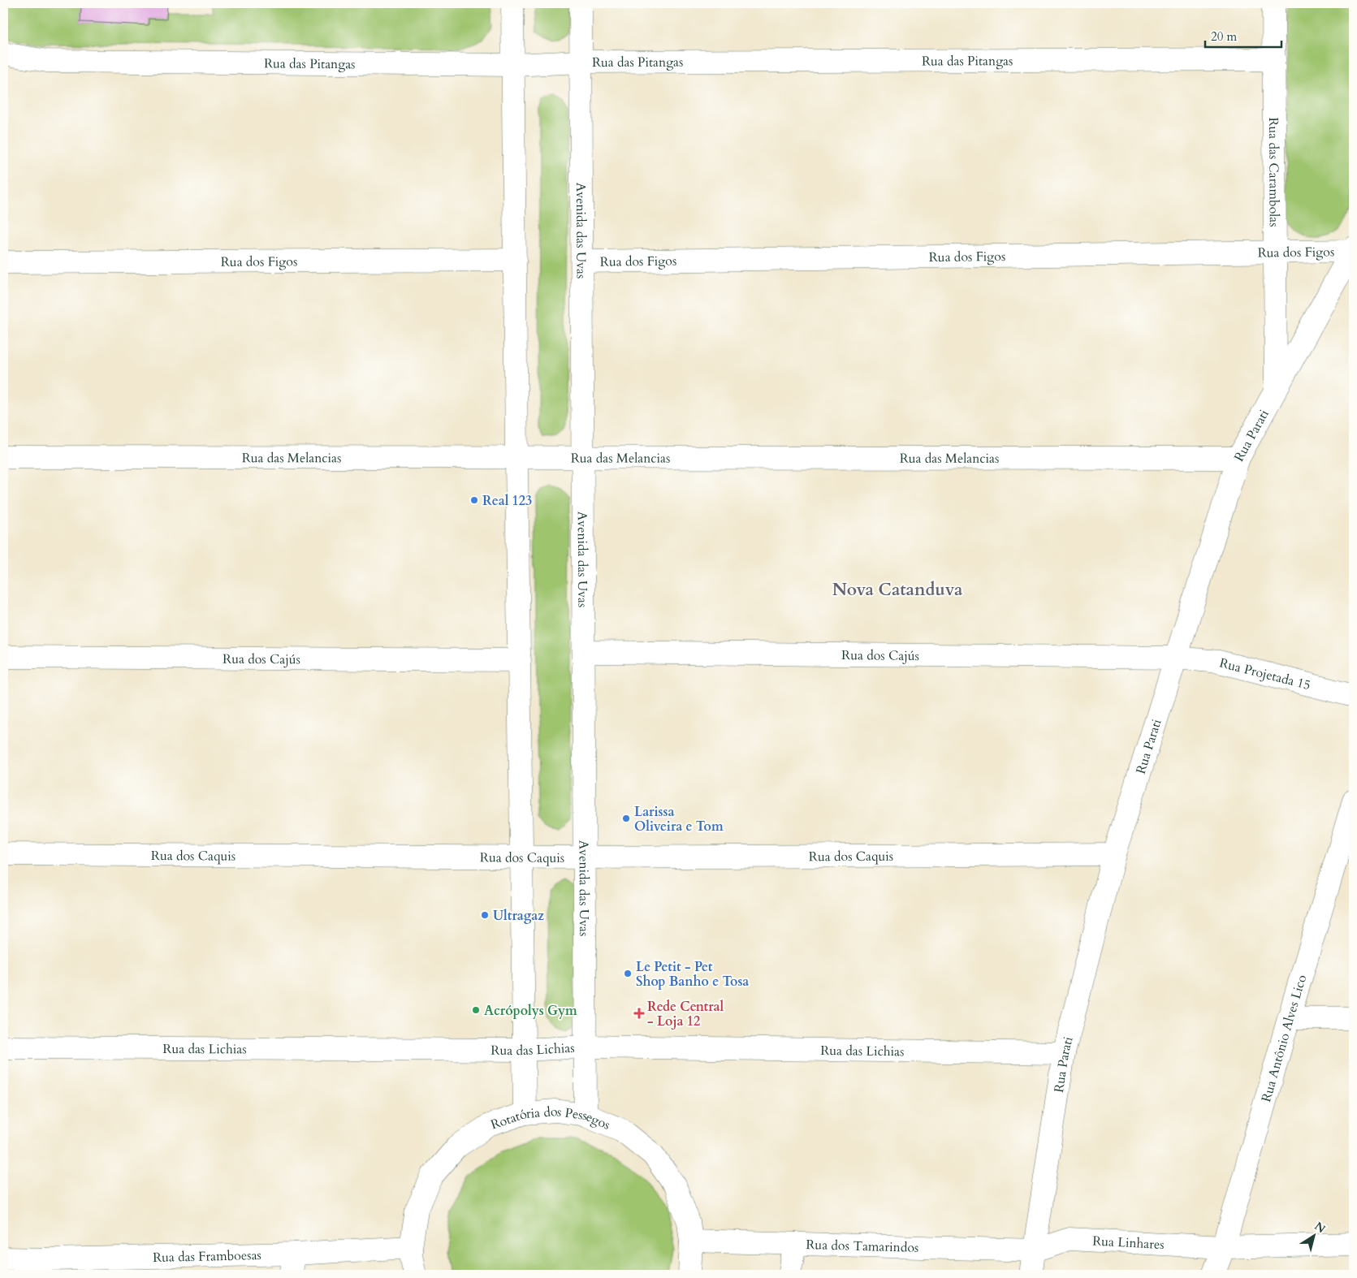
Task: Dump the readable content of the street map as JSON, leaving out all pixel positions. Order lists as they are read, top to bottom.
{
  "streets": {
    "street": [
      "Rua das Pitangas",
      "Rua das Carambolas",
      "Avenida das Uvas",
      "Rua dos Figos",
      "Rua Parati",
      "Rua das Melancias",
      "Rua dos Cajús",
      "Rua Projetada 15",
      "Rua dos Caquis",
      "Rua Antônio Alves Lico",
      "Rua das Lichias",
      "Rotatória dos Pessegos",
      "Rua Linhares",
      "Rua dos Tamarindos",
      "Rua das Framboesas"
    ]
  },
  "crossings": [
    ["Rua das Pitangas", "Rua das Carambolas"],
    ["Rua das Pitangas", "Avenida das Uvas"],
    ["Rua das Carambolas", "Rua dos Figos"],
    ["Rua das Carambolas", "Rua Parati"],
    ["Avenida das Uvas", "Rua dos Figos"],
    ["Avenida das Uvas", "Rua das Melancias"],
    ["Avenida das Uvas", "Rua dos Cajús"],
    ["Avenida das Uvas", "Rua dos Caquis"],
    ["Avenida das Uvas", "Rua das Lichias"],
    ["Avenida das Uvas", "Rotatória dos Pessegos"],
    ["Rua dos Figos", "Rua Parati"],
    ["Rua Parati", "Rua das Melancias"],
    ["Rua Parati", "Rua dos Cajús"],
    ["Rua Parati", "Rua Projetada 15"],
    ["Rua Parati", "Rua dos Caquis"],
    ["Rua Parati", "Rua das Lichias"],
    ["Rua Parati", "Rua Linhares"],
    ["Rua Parati", "Rua dos Tamarindos"],
    ["Rua dos Cajús", "Rua Projetada 15"],
    ["Rua Antônio Alves Lico", "Rua Linhares"],
    ["Rotatória dos Pessegos", "Rua dos Tamarindos"],
    ["Rotatória dos Pessegos", "Rua das Framboesas"],
    ["Rua Linhares", "Rua dos Tamarindos"]
  ],
  "districts": ["Nova Catanduva"],
  "places": {
    "other": [
      "Real 123",
      "Larissa Oliveira e Tom",
      "Ultragaz",
      "Le Petit - Pet Shop Banho e Tosa",
      "Acrópolys Gym"
    ],
    "health": ["Rede Central - Loja 12"]
  },
  "scale_bar": "20 m",
  "north": "top right"
}
